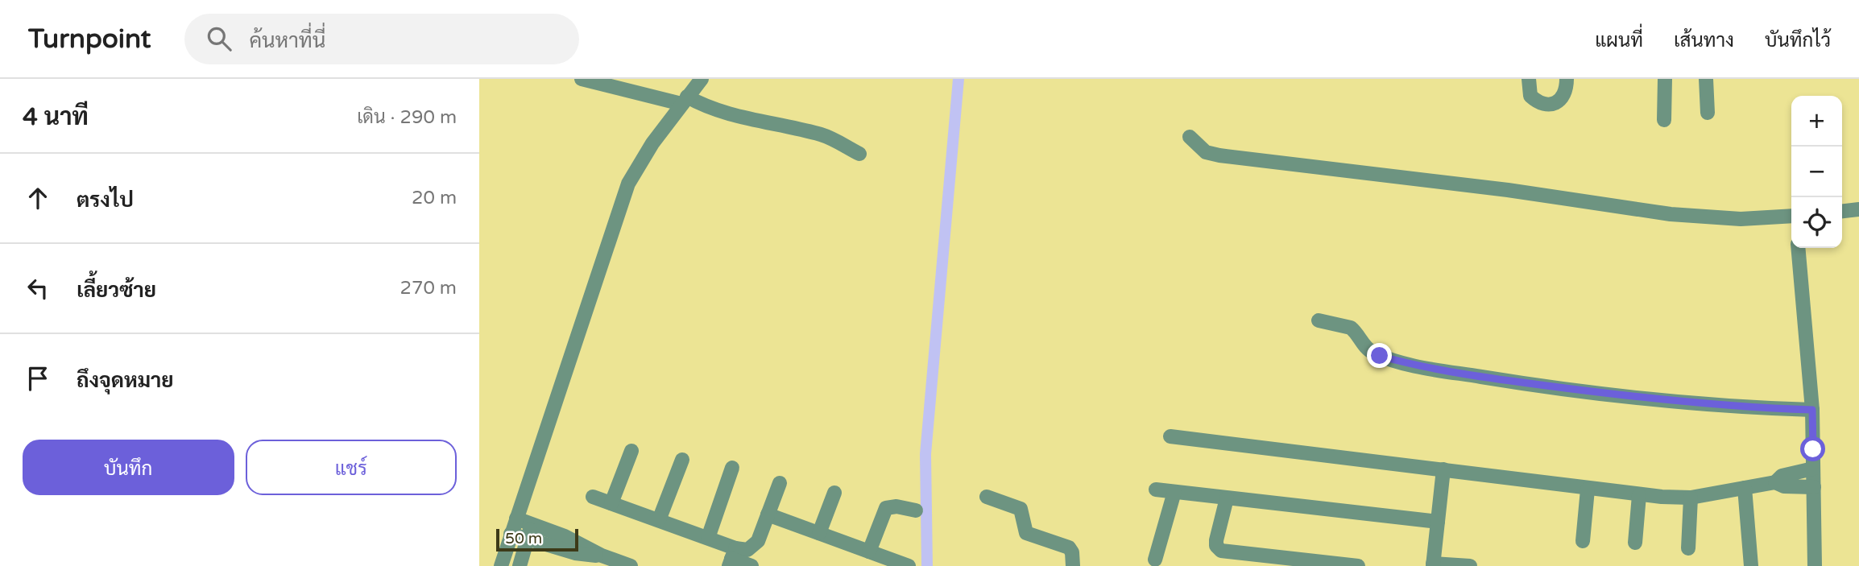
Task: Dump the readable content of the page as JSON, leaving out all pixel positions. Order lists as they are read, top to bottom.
{
  "scale_bar": "50 m",
  "page": {
    "header": "Turnpoint",
    "search": "ค้นหาที่นี่",
    "nav": ["แผนที่", "เส้นทาง", "บันทึกไว้"],
    "heading": ["4 นาที", "เดิน · 290 m"],
    "map_buttons": ["+", "−"],
    "list": [
      ["ตรงไป", "20 m"],
      ["เลี้ยวซ้าย", "270 m"],
      "ถึงจุดหมาย"
    ],
    "buttons": ["บันทึก", "แชร์"],
    "scale": "50 m"
  }
}
